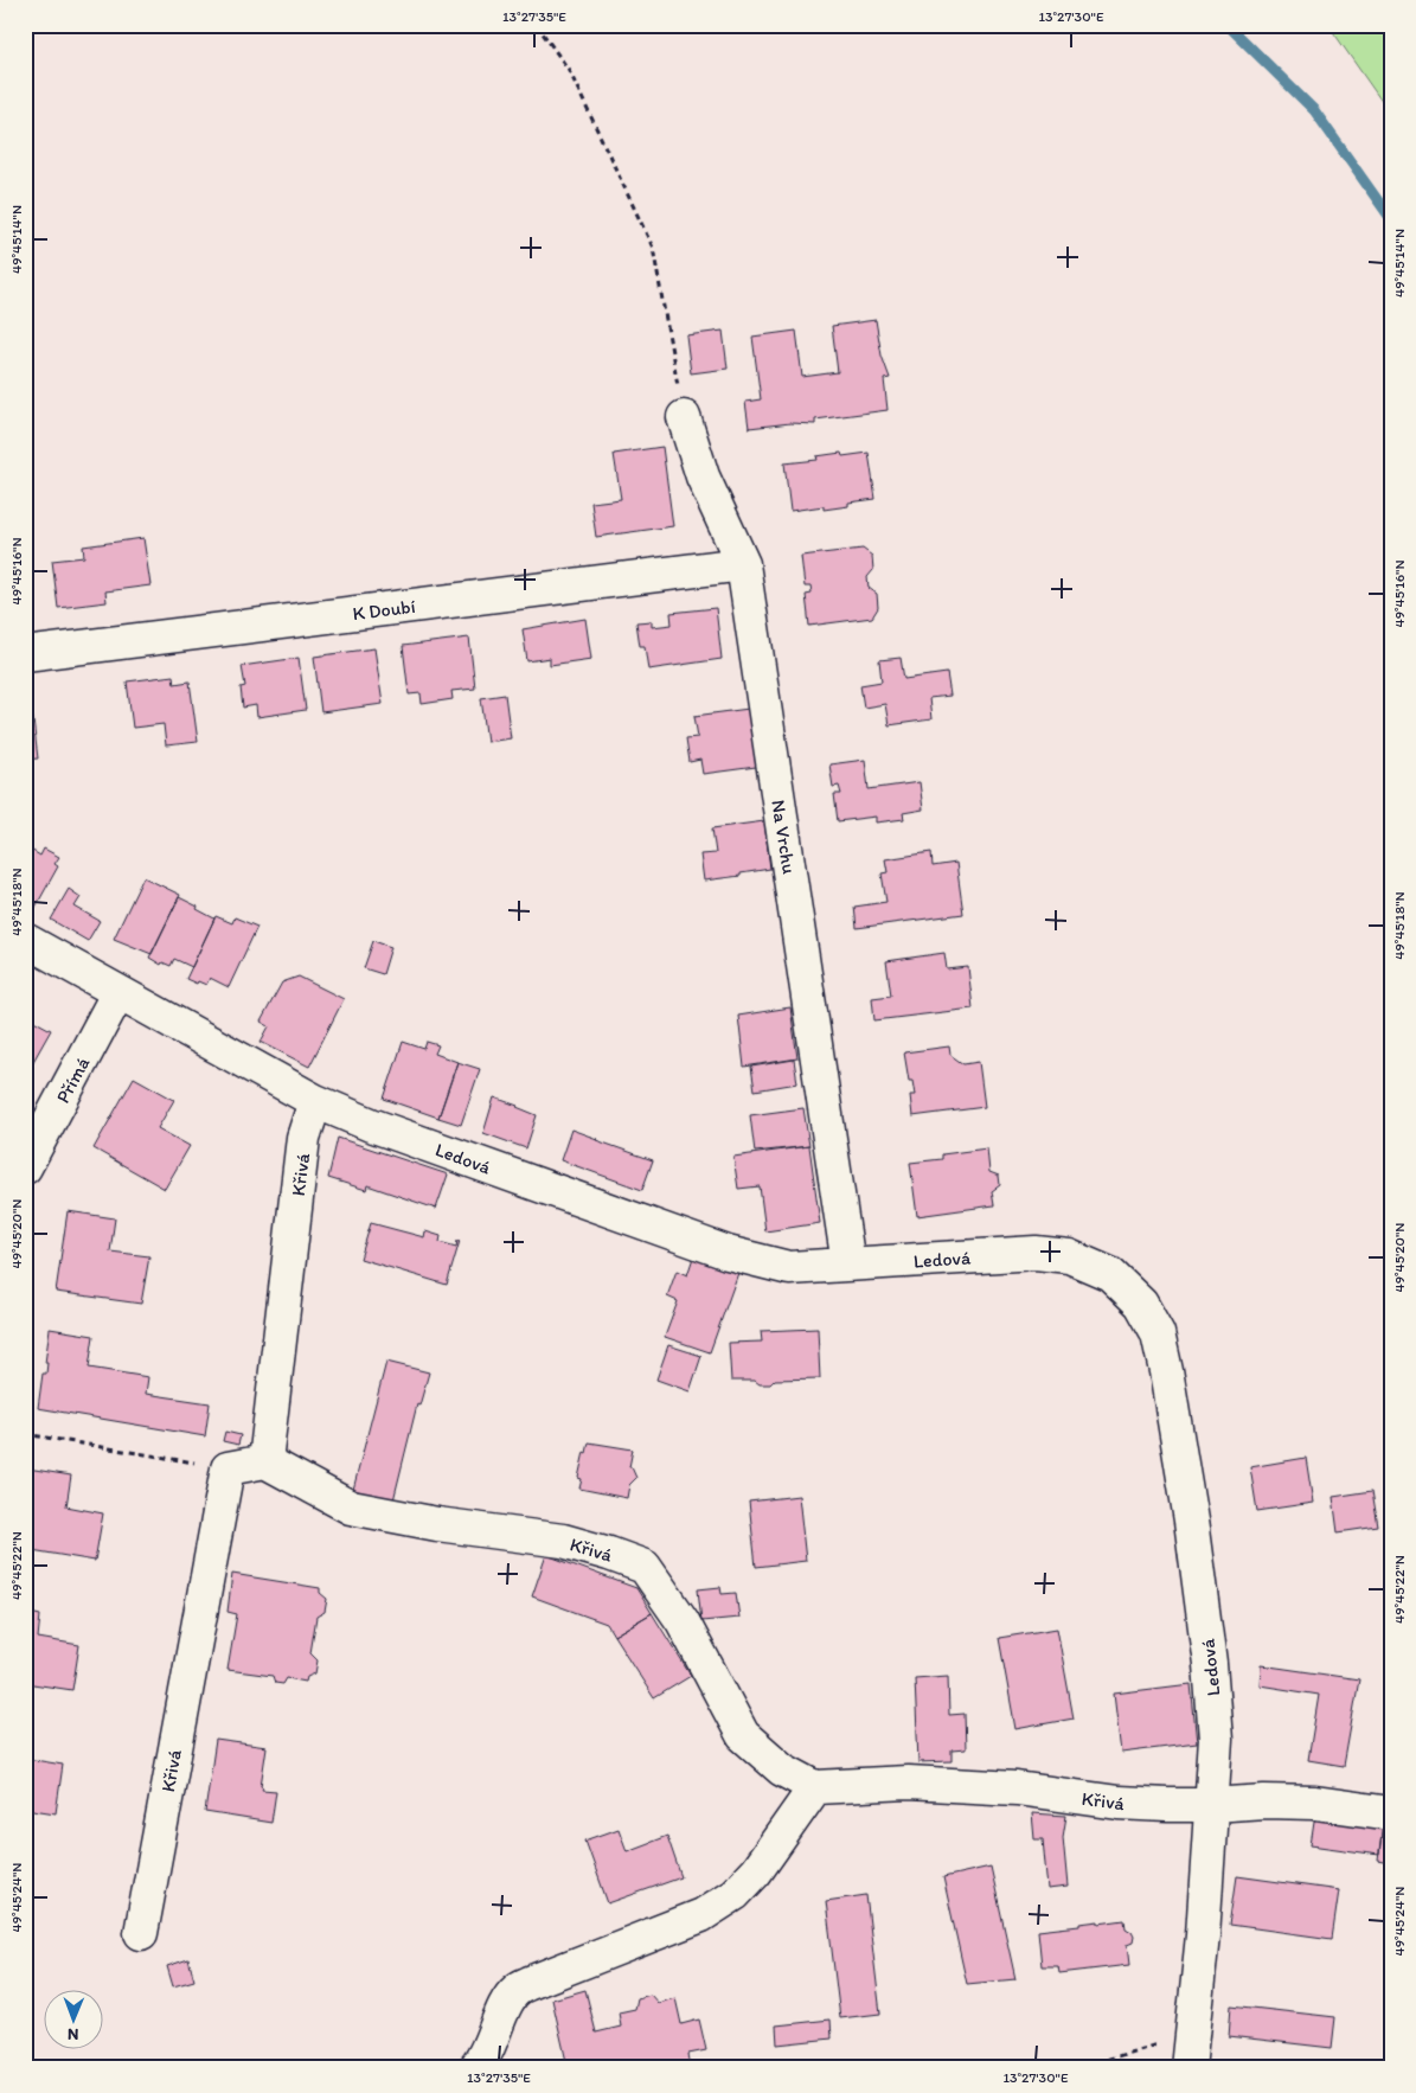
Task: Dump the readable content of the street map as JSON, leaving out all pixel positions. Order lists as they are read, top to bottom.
{
  "streets": {
    "street": [
      "K Doubí",
      "Na Vrchu",
      "Přímá",
      "Ledová",
      "Křivá"
    ]
  },
  "crossings": [
    ["K Doubí", "Na Vrchu"],
    ["Na Vrchu", "Ledová"],
    ["Přímá", "Ledová"],
    ["Ledová", "Křivá"]
  ],
  "north": "bottom",
  "coordinates": [
    "13°27'35\"E",
    "13°27'30\"E",
    "49°45'14\"N",
    "49°45'16\"N",
    "49°45'18\"N",
    "49°45'20\"N",
    "49°45'22\"N",
    "49°45'24\"N"
  ]
}
